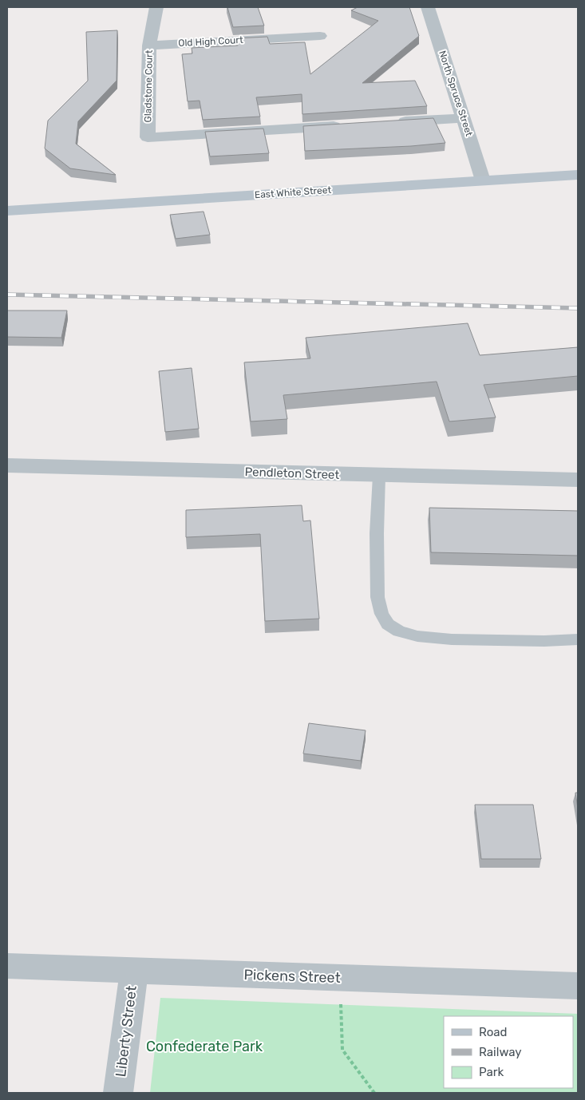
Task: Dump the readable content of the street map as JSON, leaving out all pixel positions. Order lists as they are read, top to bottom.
{
  "streets": {
    "street": [
      "Old High Court",
      "Gladstone Court",
      "North Spruce Street",
      "East White Street",
      "Pendleton Street",
      "Pickens Street",
      "Liberty Street"
    ]
  },
  "crossings": [
    ["Old High Court", "Gladstone Court"],
    ["North Spruce Street", "East White Street"],
    ["Pickens Street", "Liberty Street"]
  ],
  "parks": ["Confederate Park"],
  "legend": ["Road", "Railway", "Park"]
}
